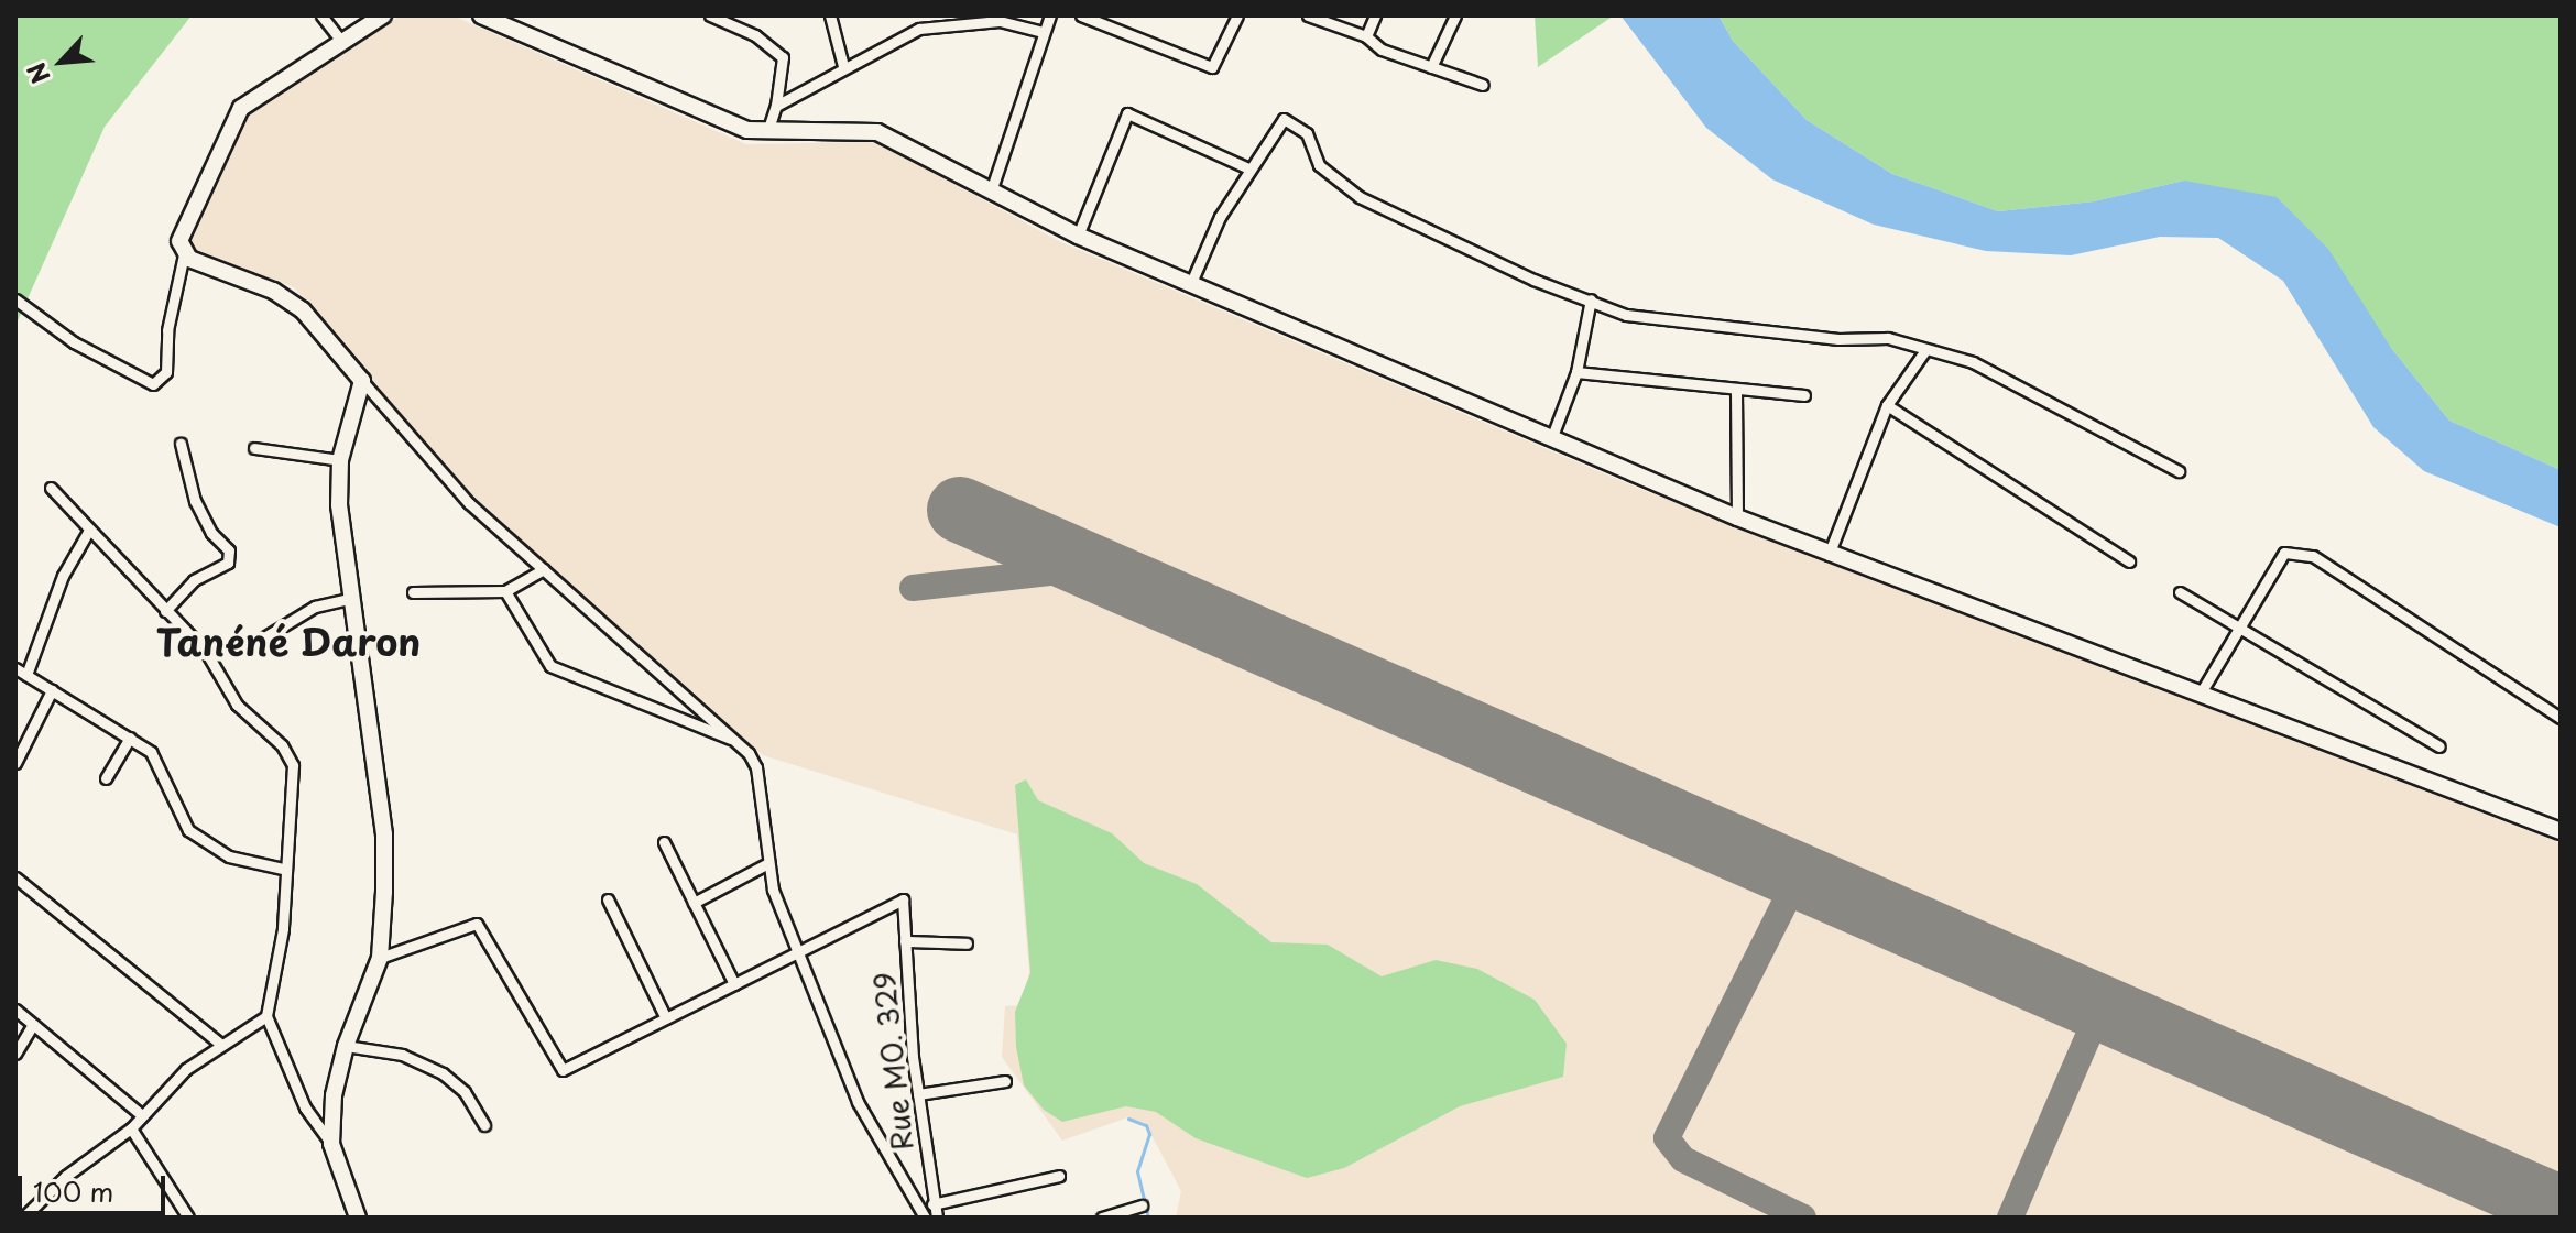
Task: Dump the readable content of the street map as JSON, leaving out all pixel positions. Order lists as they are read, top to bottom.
{
  "streets": {
    "street": ["Rue MO. 329"]
  },
  "districts": ["Tanéné Daron"],
  "scale_bar": "100 m",
  "north": "bottom left"
}
